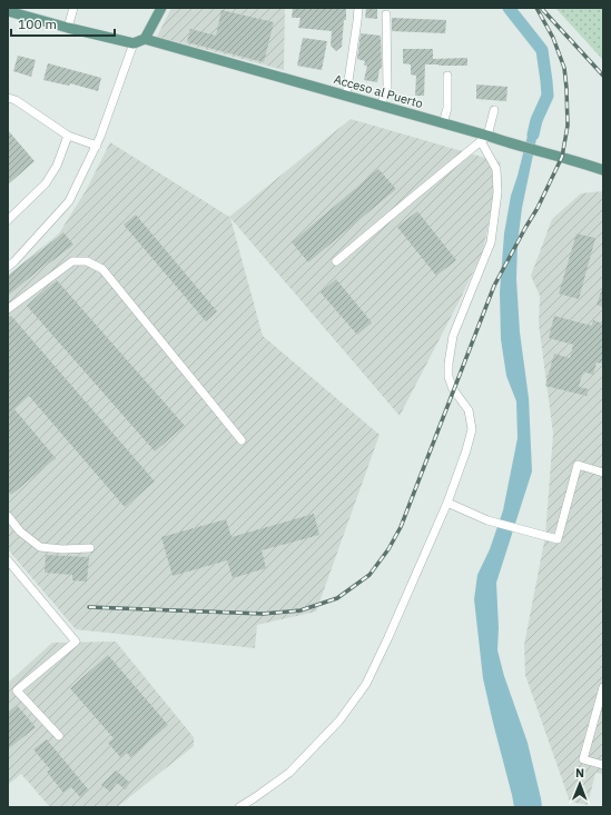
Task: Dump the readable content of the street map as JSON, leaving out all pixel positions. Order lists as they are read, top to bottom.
{
  "streets": {
    "main road": ["Acceso al Puerto"]
  },
  "scale_bar": "100 m",
  "north": "top"
}
